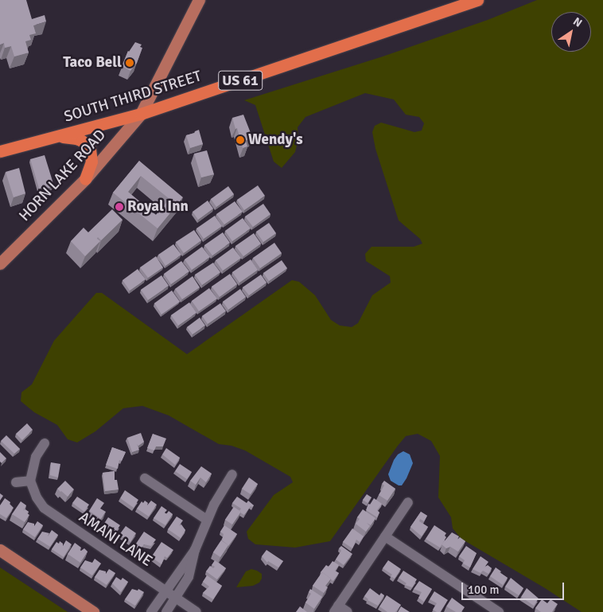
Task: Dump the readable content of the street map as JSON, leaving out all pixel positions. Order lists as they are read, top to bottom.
{
  "streets": {
    "highway": ["US 61", "SOUTH THIRD STREET"],
    "main road": ["HORN LAKE ROAD"],
    "street": ["AMANI LANE"]
  },
  "crossings": [
    ["SOUTH THIRD STREET", "HORN LAKE ROAD"]
  ],
  "places": ["Taco Bell", "Wendy's", "Royal Inn"],
  "scale_bar": "100 m",
  "north": "top right"
}
